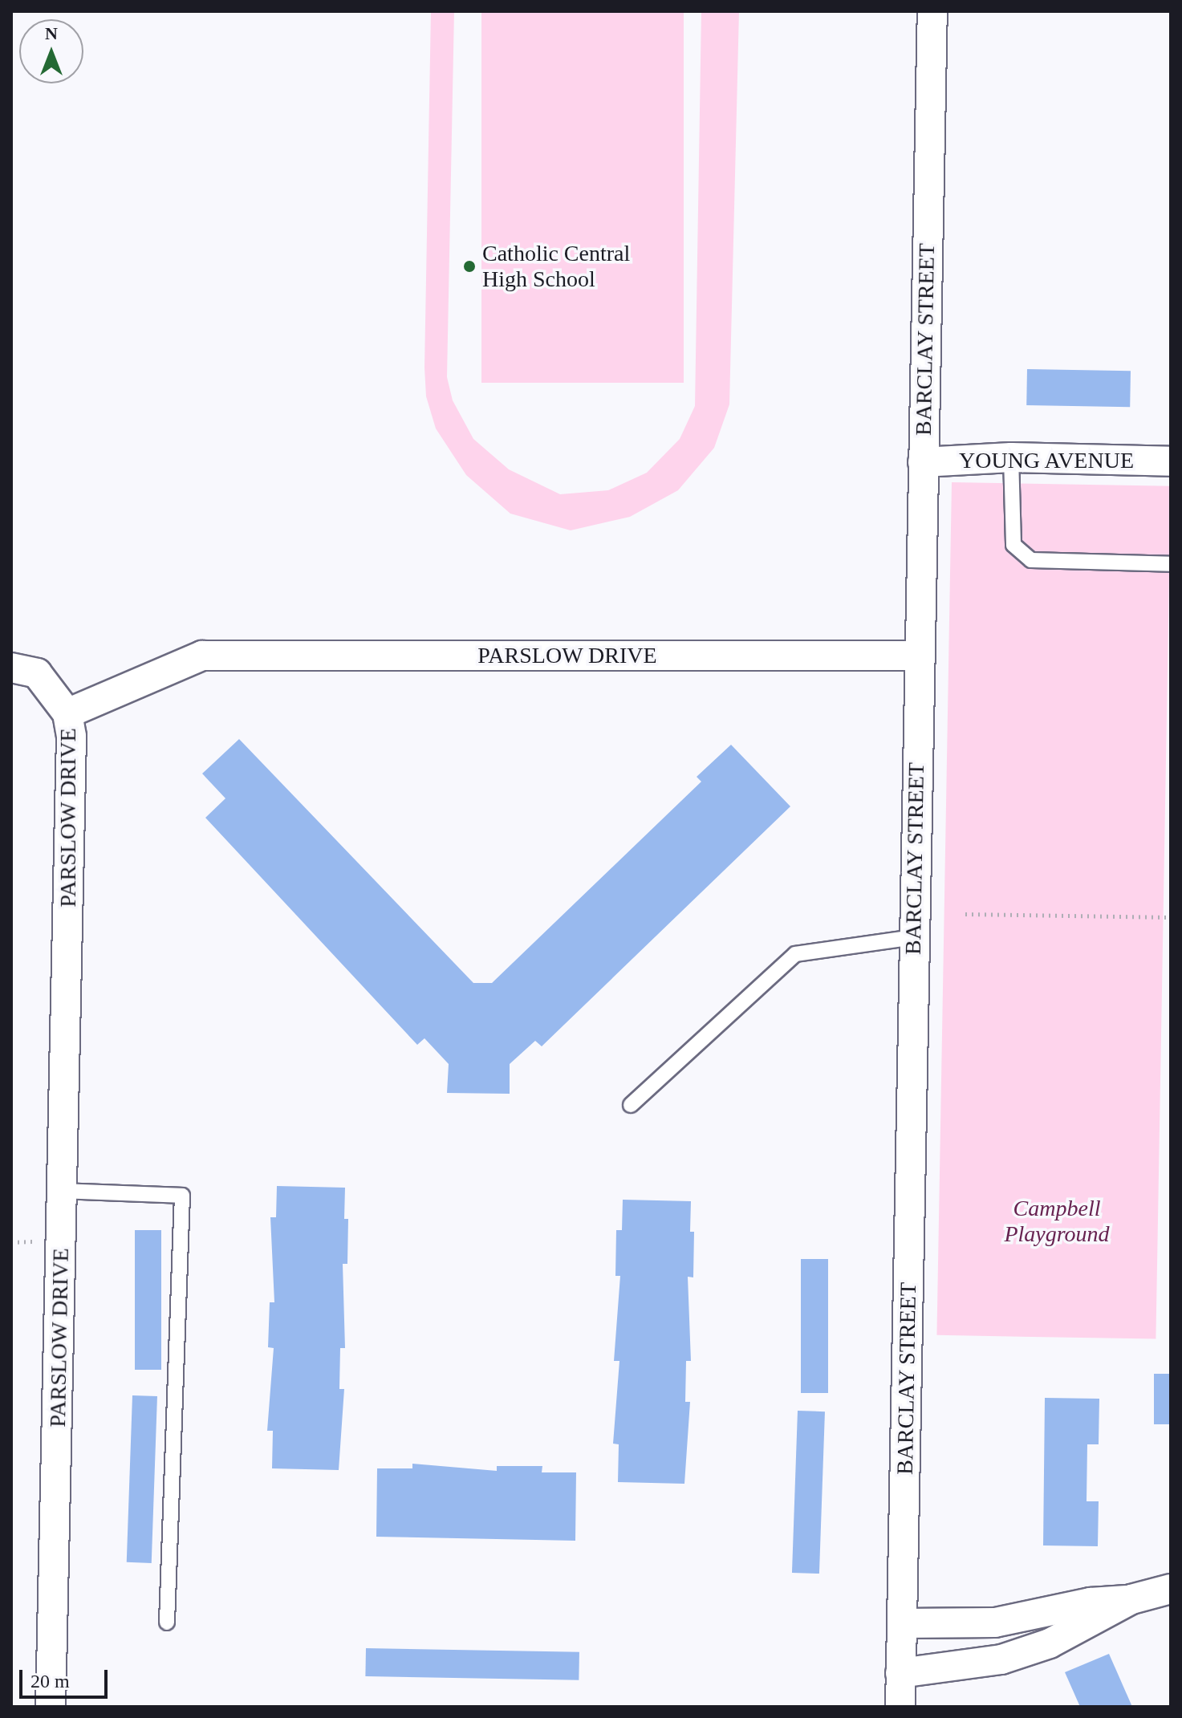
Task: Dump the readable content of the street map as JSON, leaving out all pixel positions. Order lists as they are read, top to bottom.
{
  "streets": {
    "street": ["BARCLAY STREET", "YOUNG AVENUE", "PARSLOW DRIVE"]
  },
  "crossings": [
    ["BARCLAY STREET", "YOUNG AVENUE"],
    ["BARCLAY STREET", "PARSLOW DRIVE"]
  ],
  "parks": ["Campbell Playground"],
  "places": ["Catholic Central High School"],
  "scale_bar": "20 m",
  "north": "top"
}
